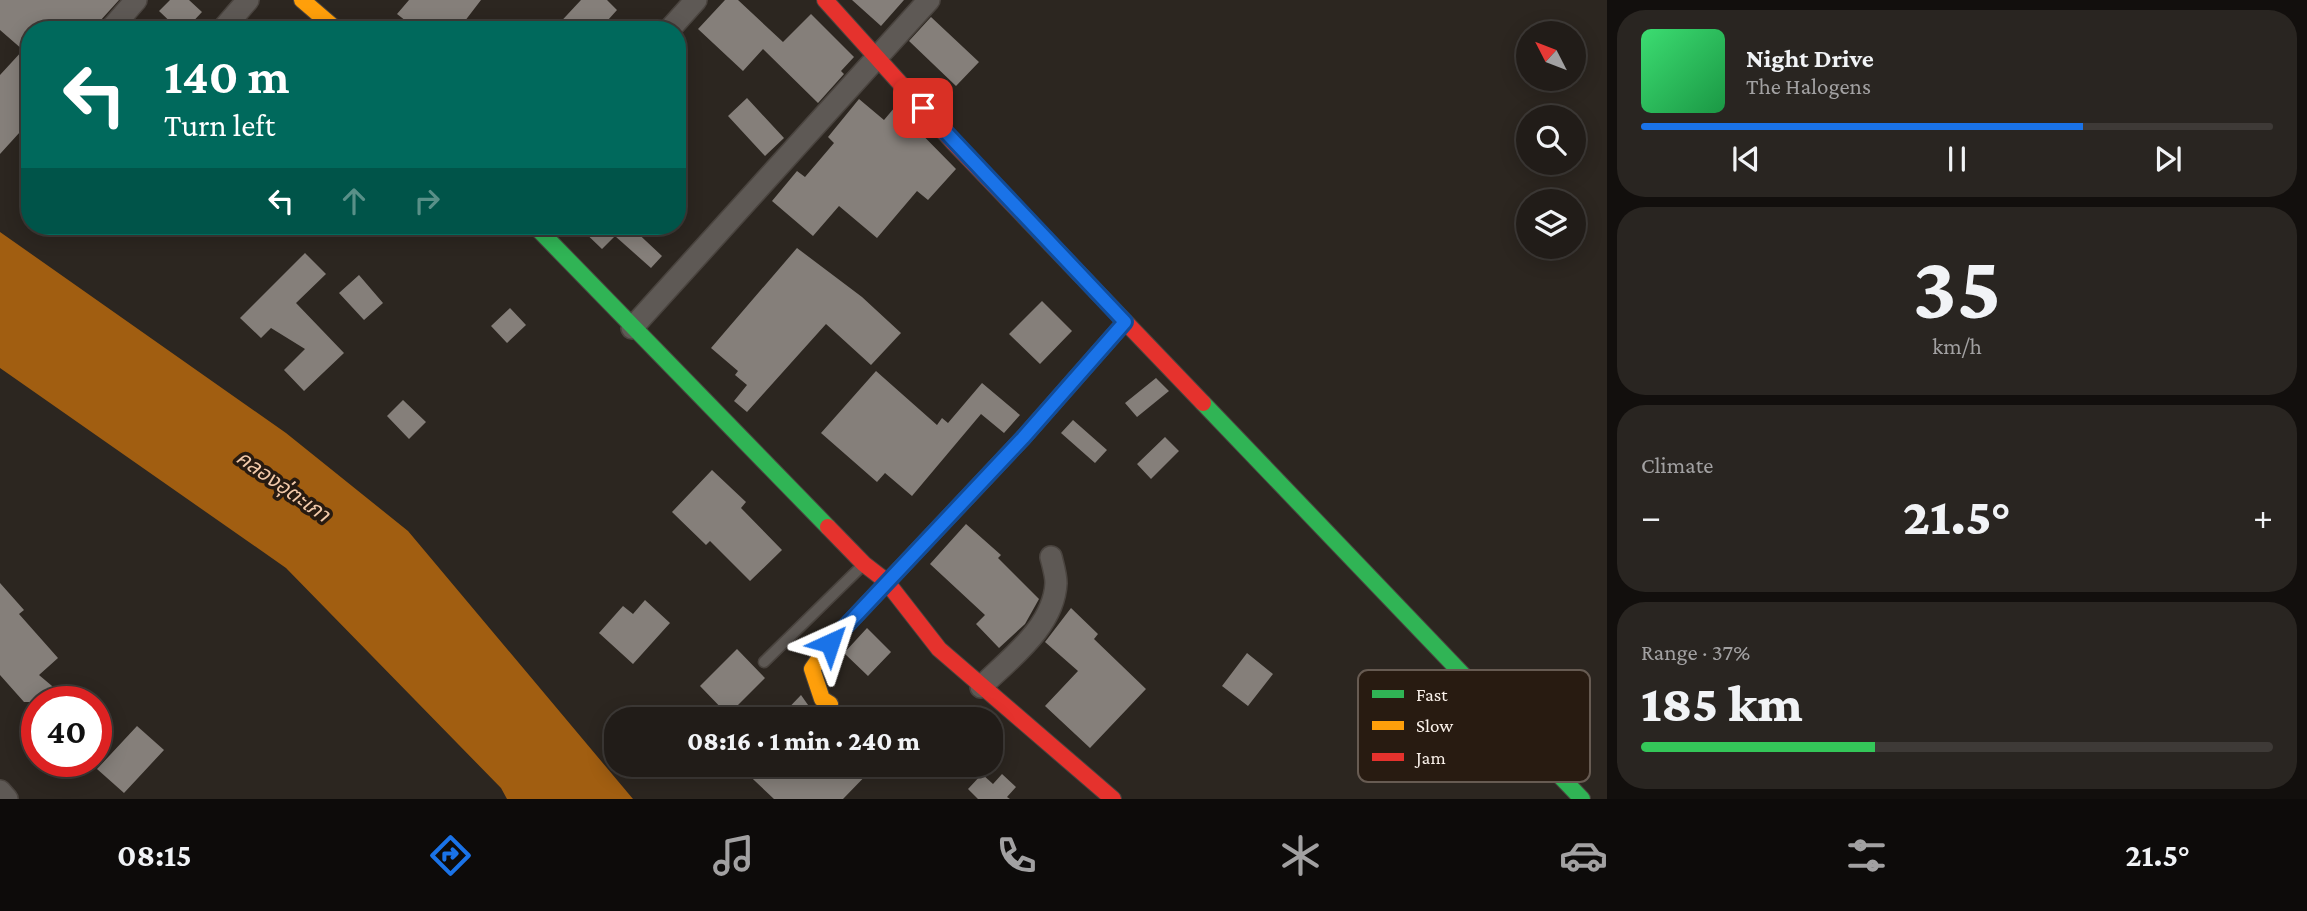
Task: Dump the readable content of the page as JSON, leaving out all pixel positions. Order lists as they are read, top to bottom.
{
  "water": ["คลองอุ่ตะเภา"],
  "legend": ["Fast", "Slow", "Jam"],
  "north": "top left",
  "page": {
    "turn": ["140 m", "Turn left"],
    "song": ["Night Drive", "The Halogens"],
    "tile": [
      ["35", "km/h"],
      "Climate",
      ["Range · 37%", "185 km"]
    ],
    "heat": ["−", "21.5°", "+"],
    "limit": "40",
    "trip": "08:16 · 1 min · 240 m",
    "tabs": ["08:15", "21.5°"]
  }
}
